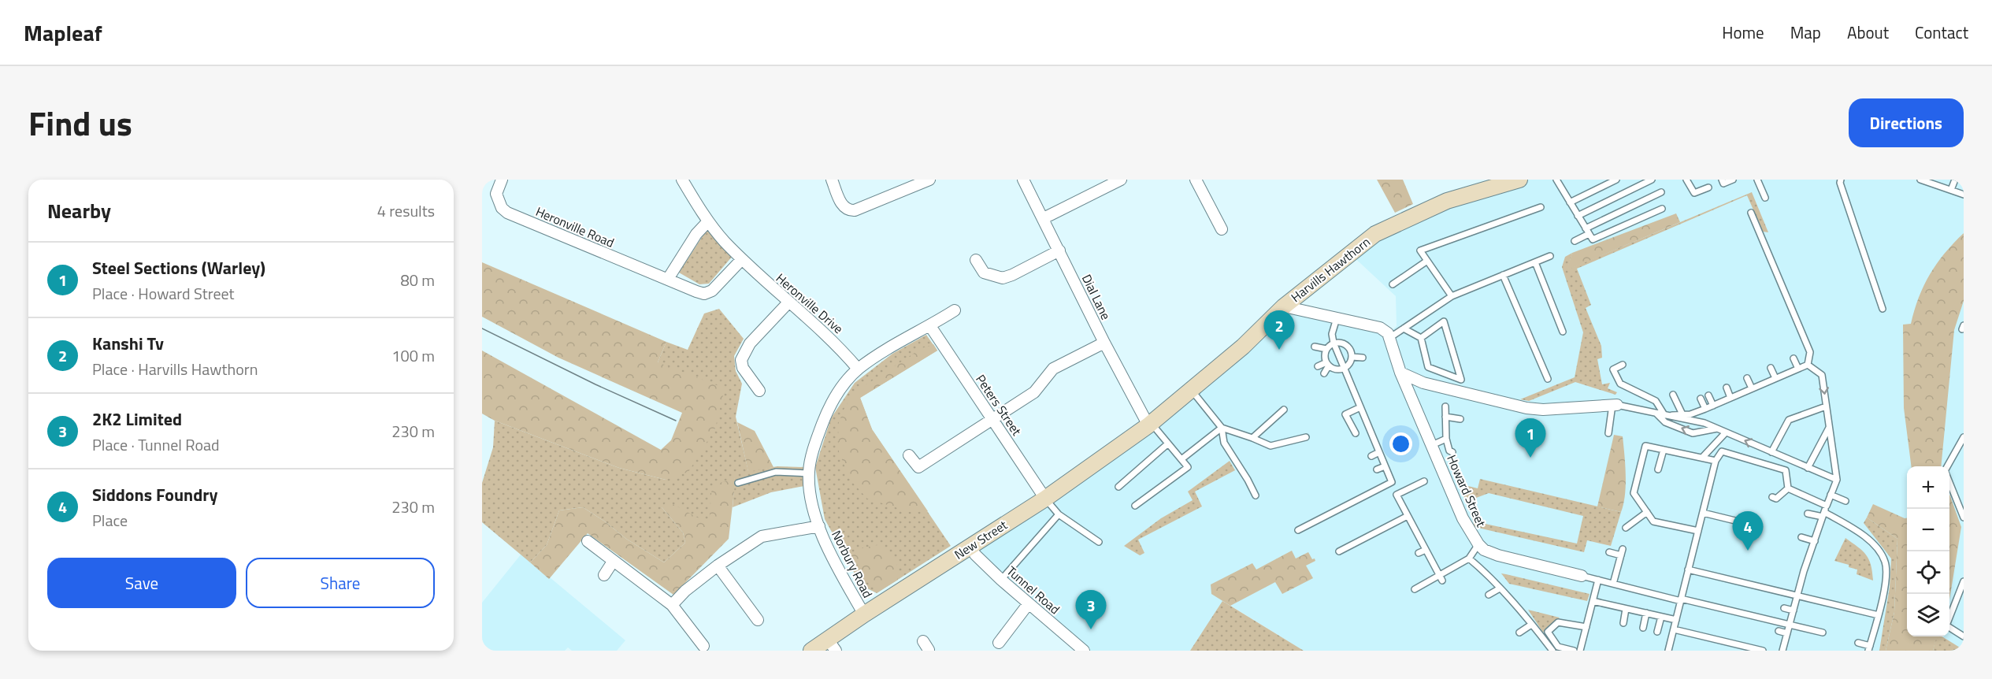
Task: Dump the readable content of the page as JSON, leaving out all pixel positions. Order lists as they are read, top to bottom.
{
  "streets": {
    "street": [
      "Heronville Road",
      "Harvills Hawthorn",
      "Dial Lane",
      "Heronville Drive",
      "Peters Street",
      "Howard Street",
      "New Street",
      "Norbury Road",
      "Tunnel Road"
    ]
  },
  "crossings": [
    ["Heronville Road", "Heronville Drive"],
    ["Harvills Hawthorn", "Dial Lane"],
    ["Harvills Hawthorn", "New Street"],
    ["Dial Lane", "New Street"],
    ["Heronville Drive", "Norbury Road"],
    ["Peters Street", "New Street"],
    ["Peters Street", "Norbury Road"],
    ["New Street", "Norbury Road"],
    ["New Street", "Tunnel Road"]
  ],
  "page": {
    "header": "Mapleaf",
    "nav": [
      "Home",
      "Map",
      "About",
      "Contact"
    ],
    "title": "Find us",
    "buttons": [
      "Directions",
      ["Save", "Share"]
    ],
    "heading": ["Nearby", "4 results"],
    "list": [
      {
        "mark": "1",
        "name": "Steel Sections (Warley)",
        "note": "Place · Howard Street",
        "value": "80 m"
      },
      {
        "mark": "2",
        "name": "Kanshi Tv",
        "note": "Place · Harvills Hawthorn",
        "value": "100 m"
      },
      {
        "mark": "3",
        "name": "2K2 Limited",
        "note": "Place · Tunnel Road",
        "value": "230 m"
      },
      {
        "mark": "4",
        "name": "Siddons Foundry",
        "note": "Place",
        "value": "230 m"
      }
    ],
    "pins": [
      "2",
      "1",
      "4",
      "3"
    ],
    "map_buttons": ["+", "−"]
  }
}
